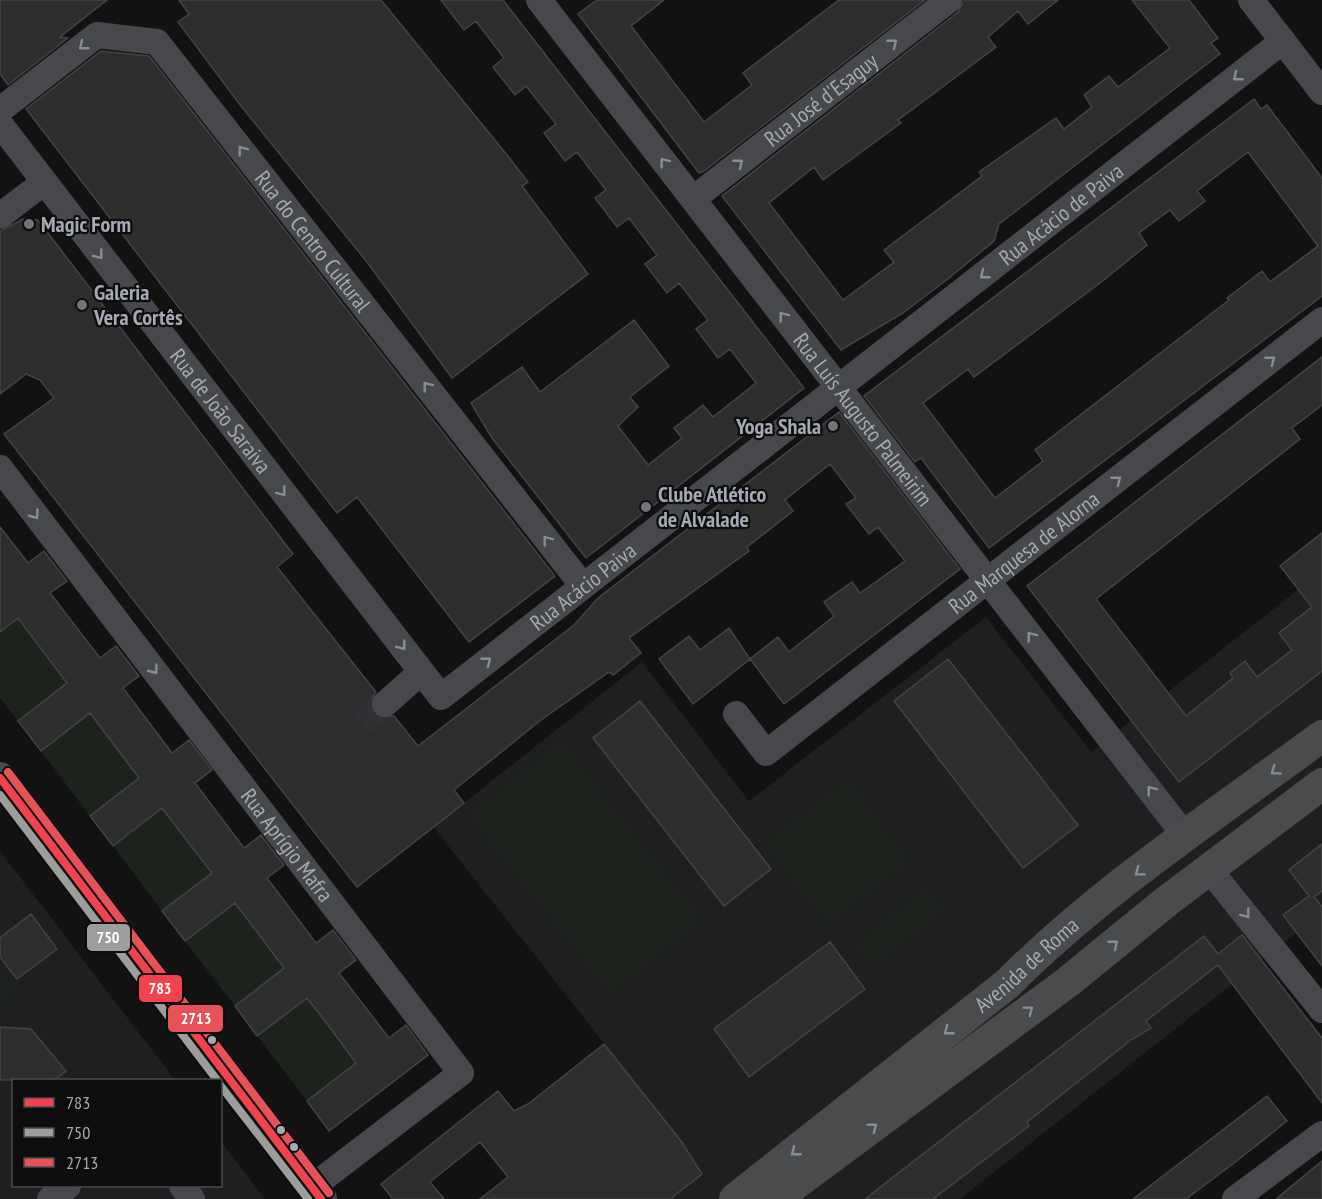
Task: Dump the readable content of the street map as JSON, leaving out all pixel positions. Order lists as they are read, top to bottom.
{
  "streets": {
    "main road": ["Avenida de Roma"],
    "street": [
      "Rua José d'Esaguy",
      "Rua Acácio de Paiva",
      "Rua do Centro Cultural",
      "Rua de João Saraiva",
      "Rua Luís Augusto Palmeirim",
      "Rua Marquesa de Alorna",
      "Rua Acácio Paiva",
      "Rua Aprígio Mafra"
    ]
  },
  "crossings": [
    ["Rua José d'Esaguy", "Rua Luís Augusto Palmeirim"],
    ["Rua Acácio de Paiva", "Rua Luís Augusto Palmeirim"],
    ["Rua Acácio de Paiva", "Rua Acácio Paiva"],
    ["Rua do Centro Cultural", "Rua Acácio Paiva"],
    ["Rua de João Saraiva", "Rua Acácio Paiva"],
    ["Rua Luís Augusto Palmeirim", "Rua Marquesa de Alorna"],
    ["Rua Luís Augusto Palmeirim", "Rua Acácio Paiva"],
    ["Rua Luís Augusto Palmeirim", "Avenida de Roma"]
  ],
  "one_way": [
    "Rua José d'Esaguy",
    "Rua Acácio de Paiva",
    "Rua do Centro Cultural",
    "Rua de João Saraiva",
    "Rua Luís Augusto Palmeirim",
    "Rua Marquesa de Alorna",
    "Rua Acácio Paiva",
    "Rua Aprígio Mafra"
  ],
  "places": [
    "Magic Form",
    "Galeria Vera Cortês",
    "Yoga Shala",
    "Clube Atlético de Alvalade"
  ],
  "lines": ["transit line 2713", "transit line 783", "transit line 750"],
  "legend": ["783", "750", "2713"]
}
